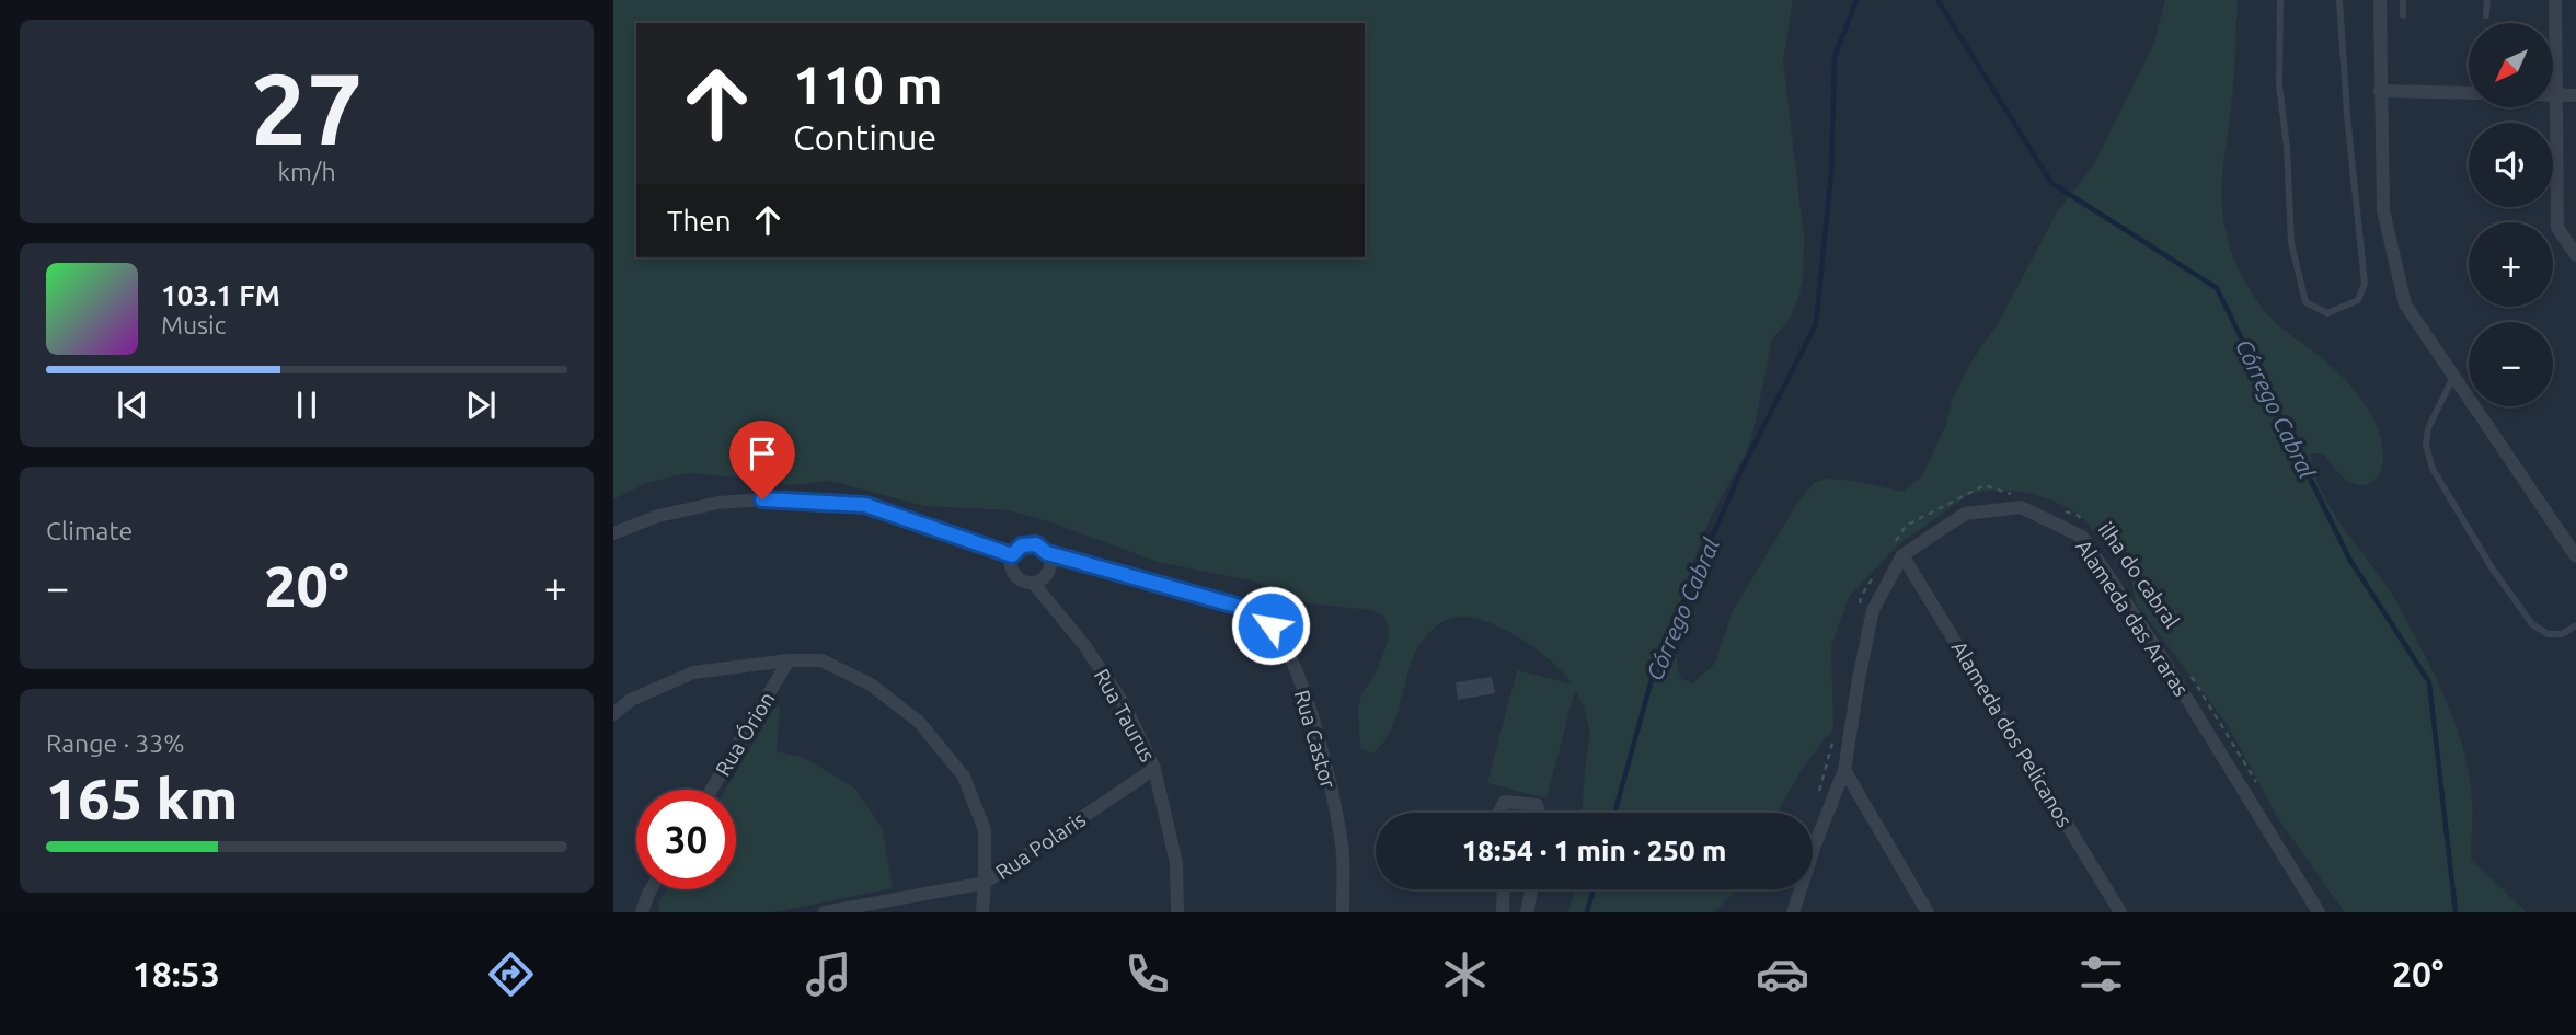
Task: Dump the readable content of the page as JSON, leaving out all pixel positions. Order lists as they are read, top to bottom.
{
  "streets": {
    "street": [
      "Alameda das Araras",
      "Rua Taurus",
      "Rua Órion",
      "Alameda dos Pelicanos",
      "Rua Castor",
      "Rua Polaris"
    ],
    "path": ["ilha do cabral"]
  },
  "crossings": [
    ["Alameda das Araras", "Alameda dos Pelicanos"],
    ["Rua Taurus", "Rua Castor"],
    ["Rua Taurus", "Rua Polaris"]
  ],
  "water": ["Córrego Cabral"],
  "north": "bottom left",
  "page": {
    "tile": [
      ["27", "km/h"],
      "Climate",
      ["Range · 33%", "165 km"]
    ],
    "map_buttons": ["+", "−"],
    "turn": ["110 m", "Continue"],
    "then": "Then",
    "song": ["103.1 FM", "Music"],
    "heat": ["−", "20°", "+"],
    "limit": "30",
    "trip": "18:54 · 1 min · 250 m",
    "tabs": ["18:53", "20°"]
  }
}
